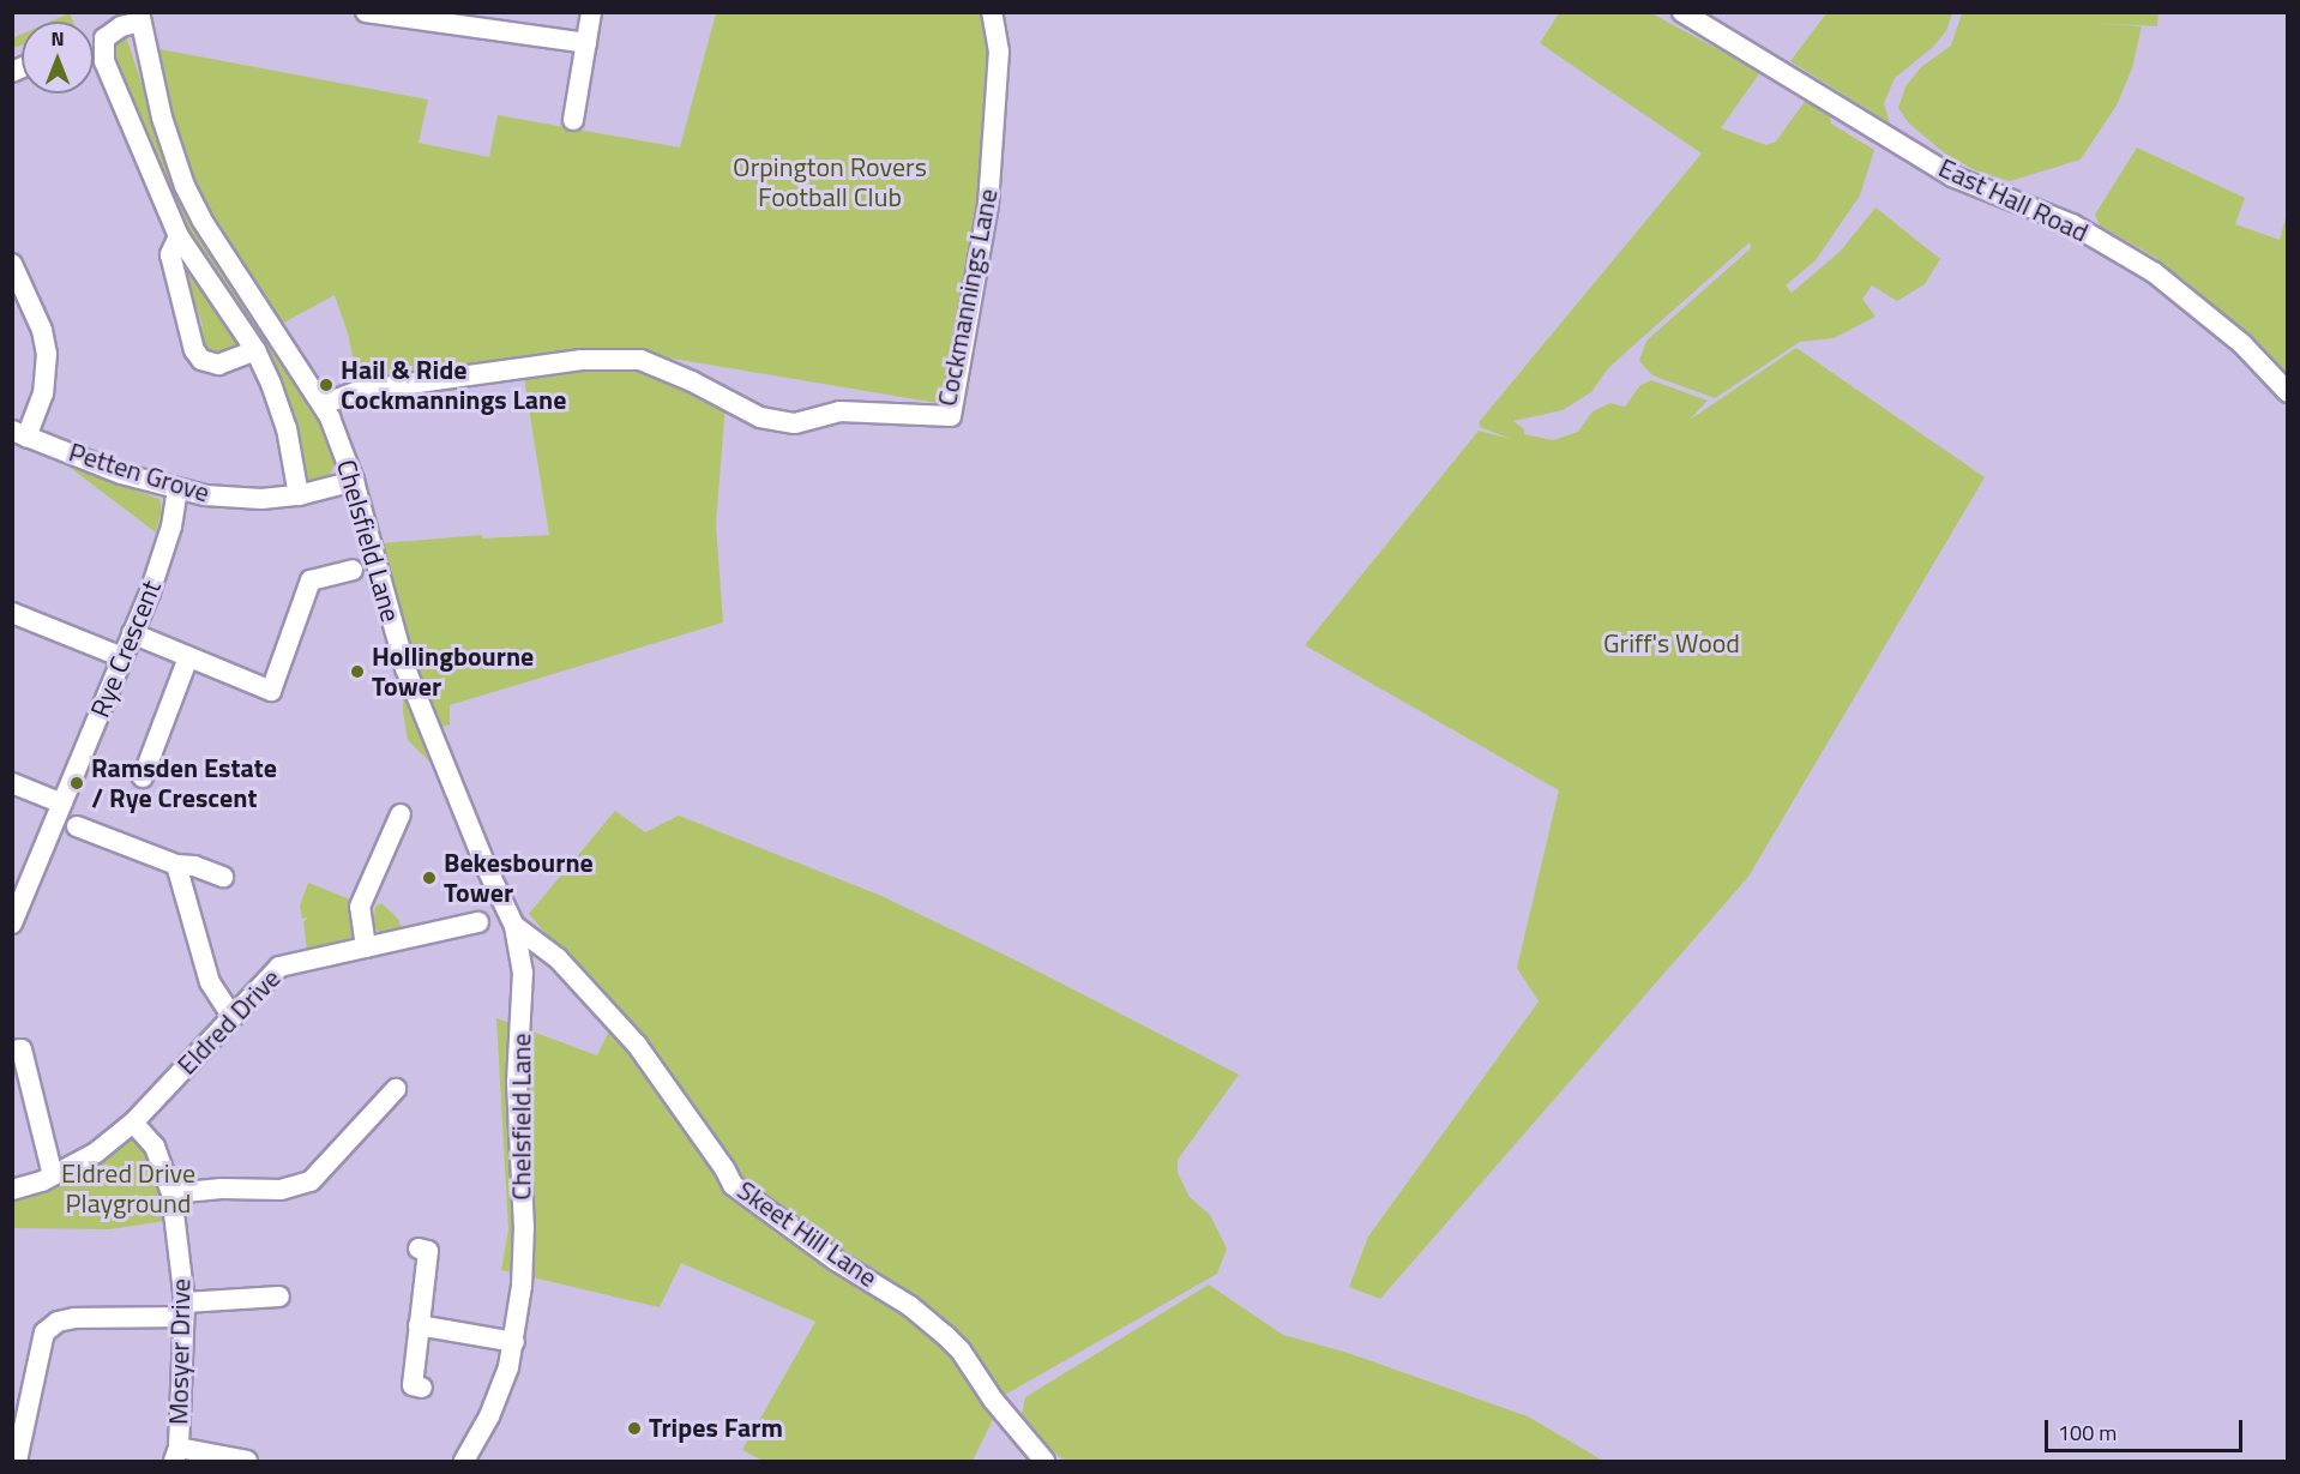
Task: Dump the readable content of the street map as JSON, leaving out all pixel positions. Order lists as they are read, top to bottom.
{
  "streets": {
    "street": [
      "East Hall Road",
      "Cockmannings Lane",
      "Petten Grove",
      "Chelsfield Lane",
      "Rye Crescent",
      "Eldred Drive",
      "Skeet Hill Lane",
      "Mosyer Drive"
    ]
  },
  "crossings": [
    ["Cockmannings Lane", "Chelsfield Lane"],
    ["Petten Grove", "Chelsfield Lane"],
    ["Petten Grove", "Rye Crescent"],
    ["Chelsfield Lane", "Skeet Hill Lane"],
    ["Eldred Drive", "Mosyer Drive"]
  ],
  "parks": ["Orpington Rovers Football Club", "Griff's Wood", "Eldred Drive Playground"],
  "places": [
    "Hail & Ride Cockmannings Lane",
    "Hollingbourne Tower",
    "Ramsden Estate / Rye Crescent",
    "Bekesbourne Tower",
    "Tripes Farm"
  ],
  "scale_bar": "100 m",
  "north": "top"
}
